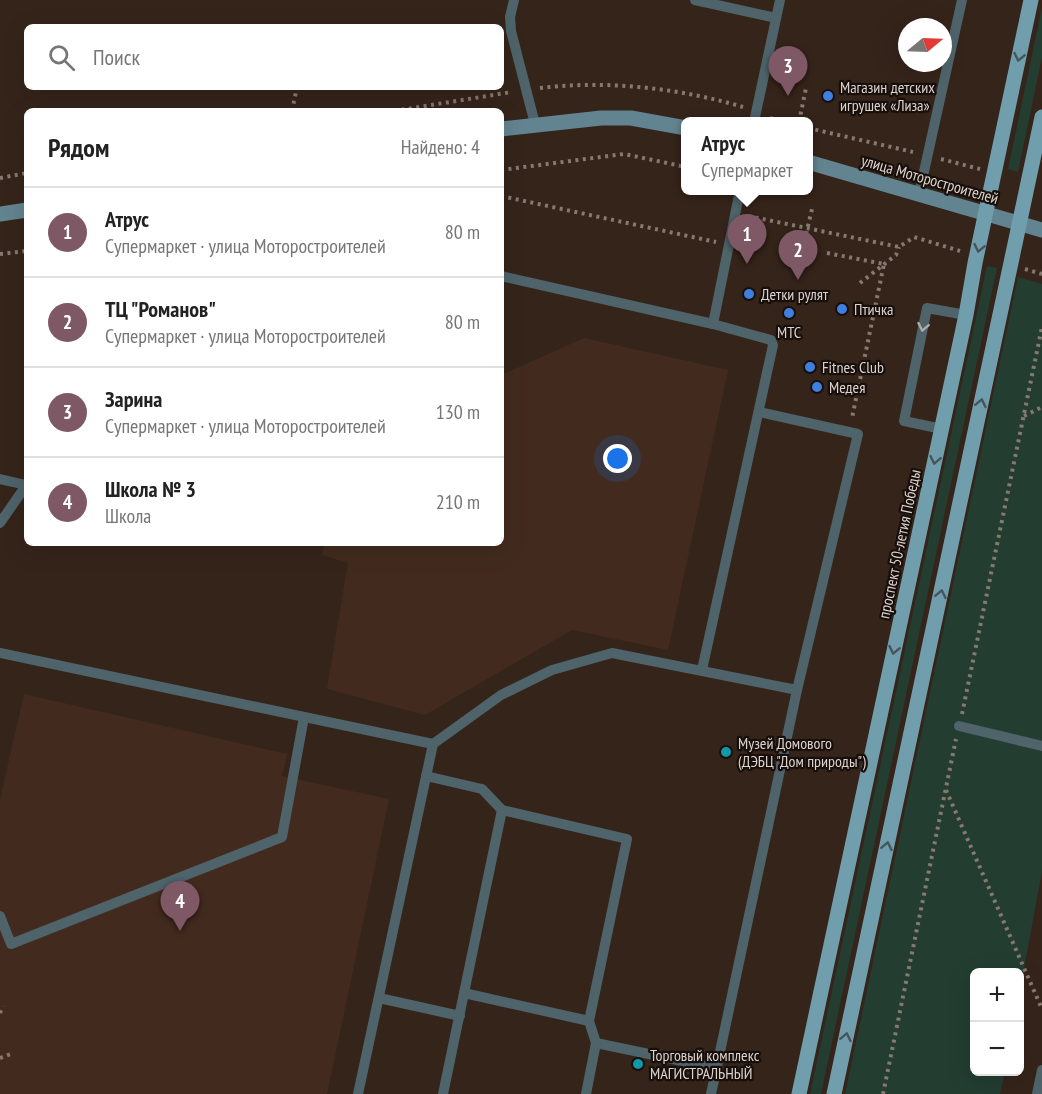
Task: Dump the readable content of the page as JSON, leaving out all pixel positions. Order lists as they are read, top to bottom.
{
  "streets": {
    "main road": ["проспект 50-летия Победы"],
    "street": ["улица Моторостроителей"]
  },
  "crossings": [
    ["улица Моторостроителей", "проспект 50-летия Победы"]
  ],
  "places": [
    "Магазин детских игрушек «Лиза»",
    "Детки рулят",
    "Птичка",
    "МТС",
    "Fitnes Club",
    "Медея",
    "Музей Домового (ДЭБЦ \"Дом природы\")",
    "Торговый комплекс МАГИСТРАЛЬНЫЙ"
  ],
  "north": "right",
  "page": {
    "search": "Поиск",
    "pins": [
      "3",
      "1",
      "2",
      "4"
    ],
    "heading": ["Рядом", "Найдено: 4"],
    "popup": ["Атрус", "Супермаркет"],
    "list": [
      {
        "mark": "1",
        "name": "Атрус",
        "note": "Супермаркет · улица Моторостроителей",
        "value": "80 m"
      },
      {
        "mark": "2",
        "name": "ТЦ \"Романов\"",
        "note": "Супермаркет · улица Моторостроителей",
        "value": "80 m"
      },
      {
        "mark": "3",
        "name": "Зарина",
        "note": "Супермаркет · улица Моторостроителей",
        "value": "130 m"
      },
      {
        "mark": "4",
        "name": "Школа № 3",
        "note": "Школа",
        "value": "210 m"
      }
    ],
    "map_buttons": ["+", "−"]
  }
}
